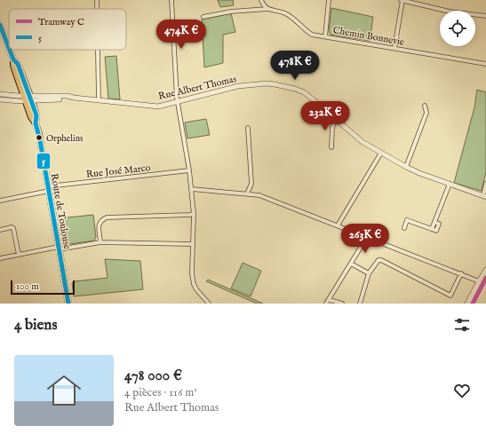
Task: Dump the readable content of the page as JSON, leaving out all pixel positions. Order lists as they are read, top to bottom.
{
  "streets": {
    "main road": ["Route de Toulouse"],
    "street": ["Chemin Bonnevie", "Rue Albert Thomas", "Rue José Marco"]
  },
  "crossings": [
    ["Rue Albert Thomas", "Route de Toulouse"],
    ["Rue José Marco", "Route de Toulouse"]
  ],
  "places": ["Orphelins"],
  "lines": ["transit line 5", "tram line C"],
  "legend": ["Tramway C", "5"],
  "scale_bar": "100 m",
  "page": {
    "price": [
      "474K €",
      "478K €",
      "232K €",
      "263K €"
    ],
    "scale": "100 m",
    "heading": "4 biens",
    "list": [
      {
        "name": "478 000 €",
        "note": "4 pièces · 116 m² · Rue Albert Thomas"
      }
    ]
  }
}
